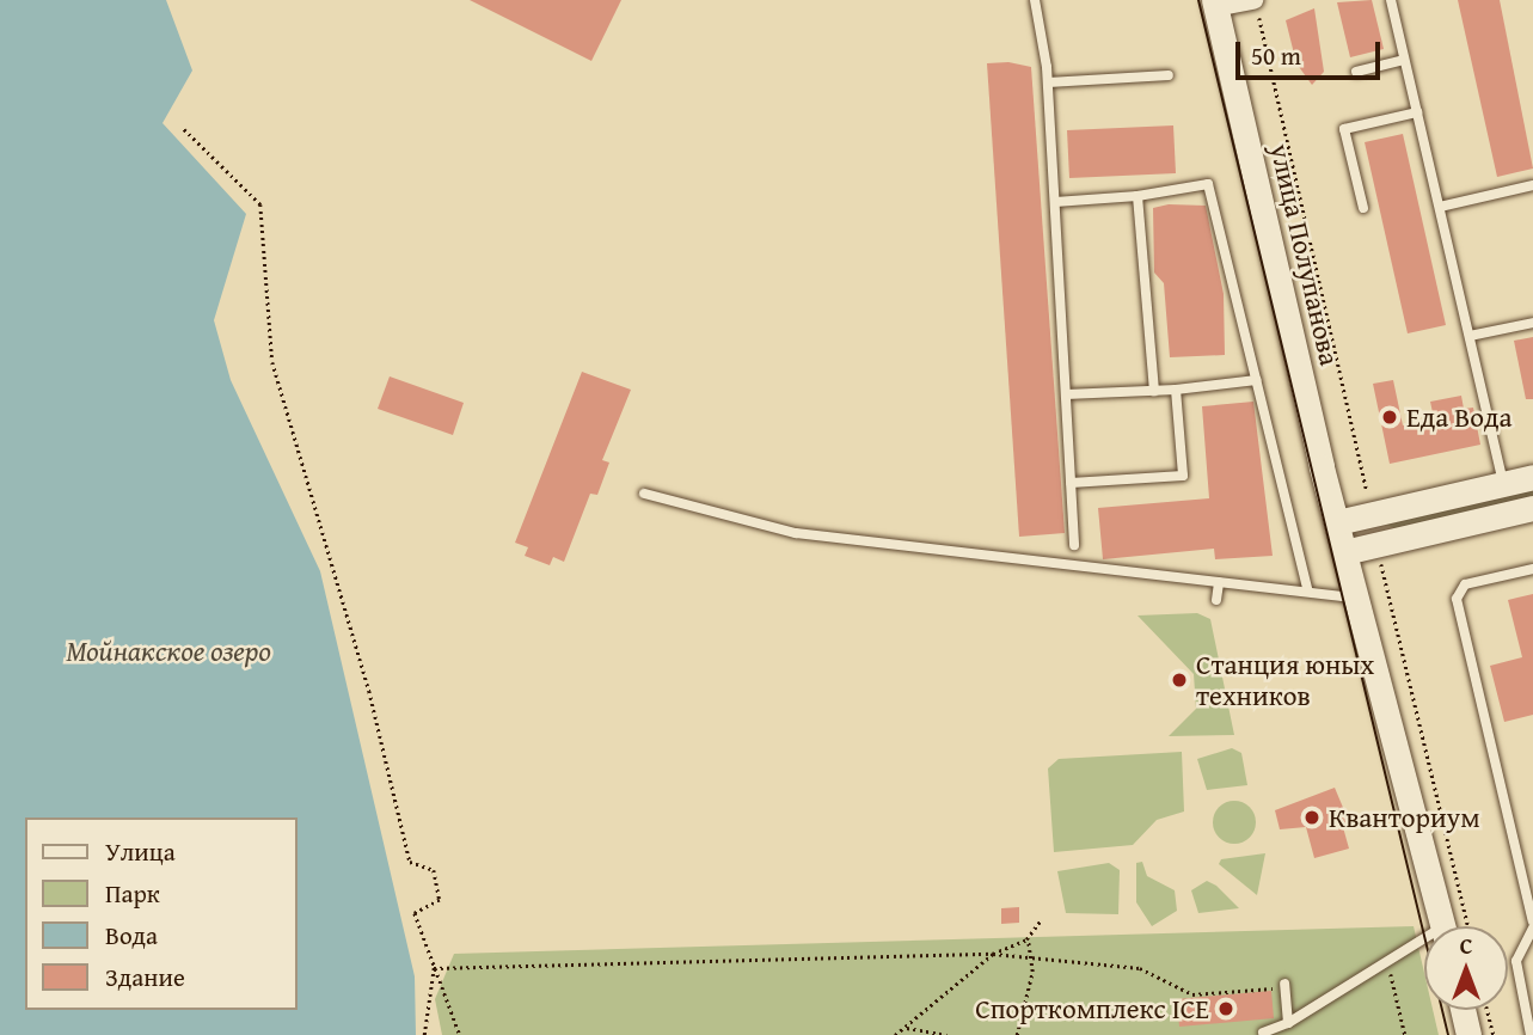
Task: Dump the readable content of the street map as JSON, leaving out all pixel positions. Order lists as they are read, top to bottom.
{
  "streets": {
    "street": ["улица Полупанова"]
  },
  "water": ["Мойнакское озеро"],
  "places": [
    "Еда Вода",
    "Станция юных техников",
    "Кванториум",
    "Спорткомплекс ICE"
  ],
  "legend": [
    "Улица",
    "Парк",
    "Вода",
    "Здание"
  ],
  "scale_bar": "50 m",
  "north": "top"
}
